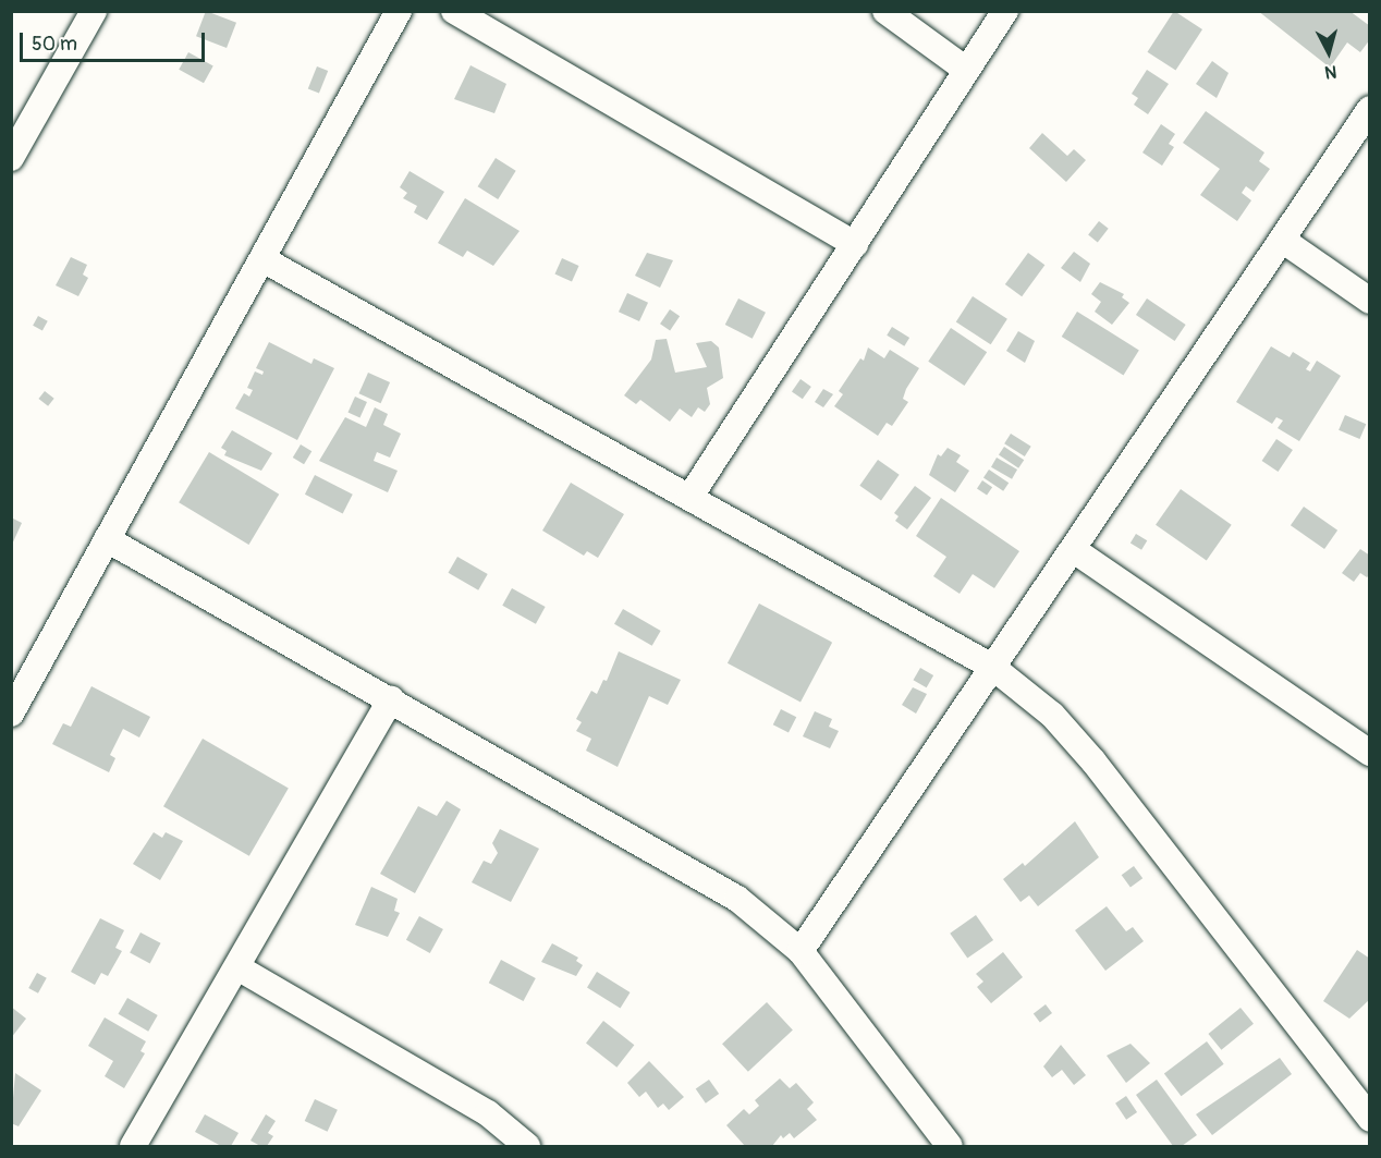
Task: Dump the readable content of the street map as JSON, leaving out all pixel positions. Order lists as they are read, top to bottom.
{
  "scale_bar": "50 m",
  "north": "bottom"
}
